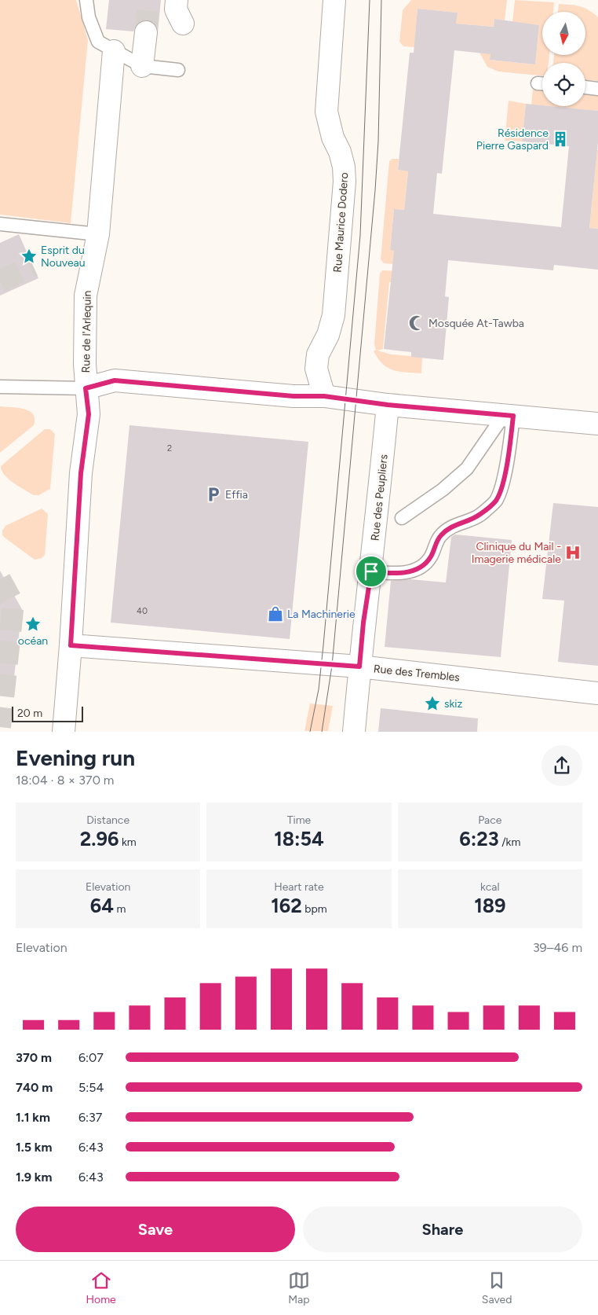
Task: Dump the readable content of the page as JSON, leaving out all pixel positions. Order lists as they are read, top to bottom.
{
  "streets": {
    "street": [
      "Rue Maurice Dodero",
      "Rue de l'Arlequin",
      "Rue des Peupliers",
      "Rue des Trembles"
    ]
  },
  "crossings": [
    ["Rue de l'Arlequin", "Rue des Trembles"],
    ["Rue des Peupliers", "Rue des Trembles"]
  ],
  "places": {
    "building": ["Résidence Pierre Gaspard"],
    "place": ["Esprit du Nouveau", "océan", "skiz"],
    "mosque": ["Mosquée At-Tawba"],
    "parking": ["Effia"],
    "hospital": ["Clinique du Mail - Imagerie médicale"],
    "shop": ["La Machinerie"]
  },
  "house_numbers": ["2", "40"],
  "scale_bar": "20 m",
  "north": "bottom",
  "page": {
    "scale": "20 m",
    "heading": ["Evening run", "18:04 · 8 × 370 m"],
    "stats": [
      ["Distance", "2.96 km"],
      ["Time", "18:54"],
      ["Pace", "6:23 /km"],
      ["Elevation", "64 m"],
      ["Heart rate", "162 bpm"],
      ["kcal", "189"]
    ],
    "chart": ["Elevation", "39–46 m"],
    "list": [
      {
        "name": "370 m",
        "note": "6:07"
      },
      {
        "name": "740 m",
        "note": "5:54"
      },
      {
        "name": "1.1 km",
        "note": "6:37"
      },
      {
        "name": "1.5 km",
        "note": "6:43"
      },
      {
        "name": "1.9 km",
        "note": "6:43"
      }
    ],
    "buttons": ["Save", "Share"],
    "tabs": ["Home", "Map", "Saved"]
  }
}
